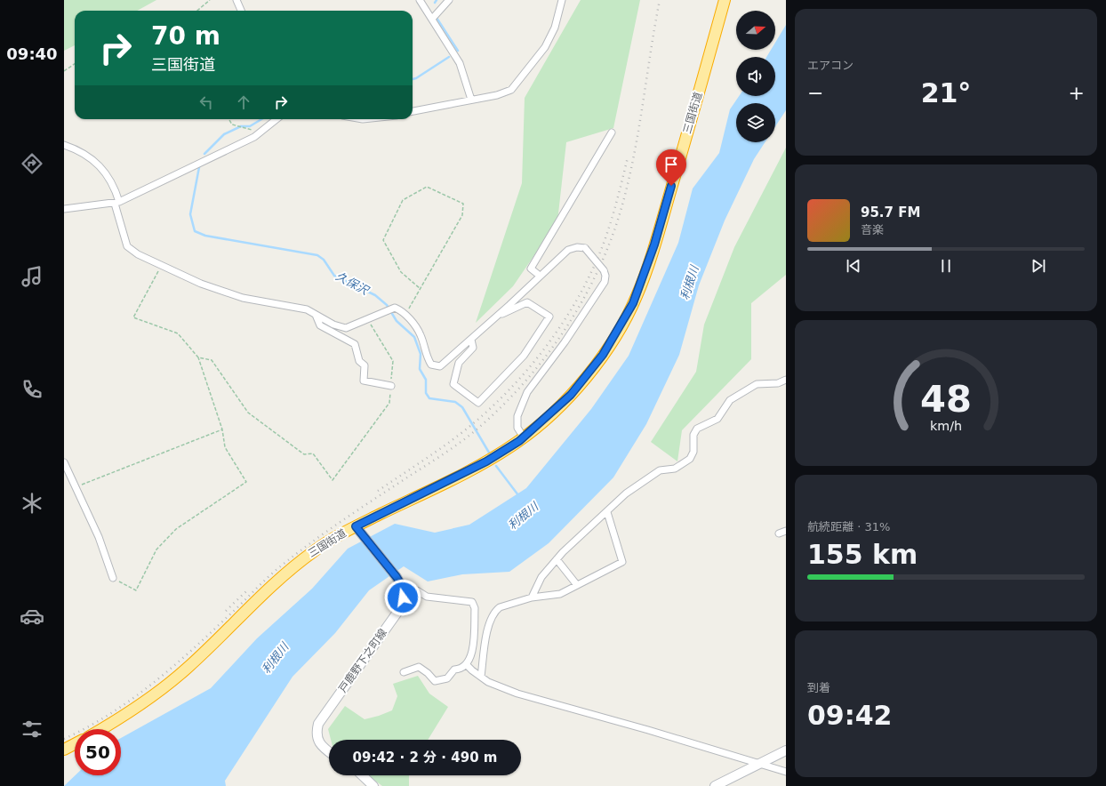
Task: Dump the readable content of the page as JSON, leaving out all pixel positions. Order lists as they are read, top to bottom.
{
  "streets": {
    "highway": ["三国街道"],
    "main road": ["戸鹿野下之町線"]
  },
  "water": ["久保沢", "利根川"],
  "north": "right",
  "page": {
    "tabs": "09:40",
    "tile": [
      "エアコン",
      ["航続距離 · 31%", "155 km"],
      ["到着", "09:42"]
    ],
    "turn": ["70 m", "三国街道"],
    "heat": ["−", "21°", "+"],
    "song": ["95.7 FM", "音楽"],
    "limit": "50",
    "trip": "09:42 · 2 分 · 490 m",
    "gauge": ["48", "km/h"]
  }
}
